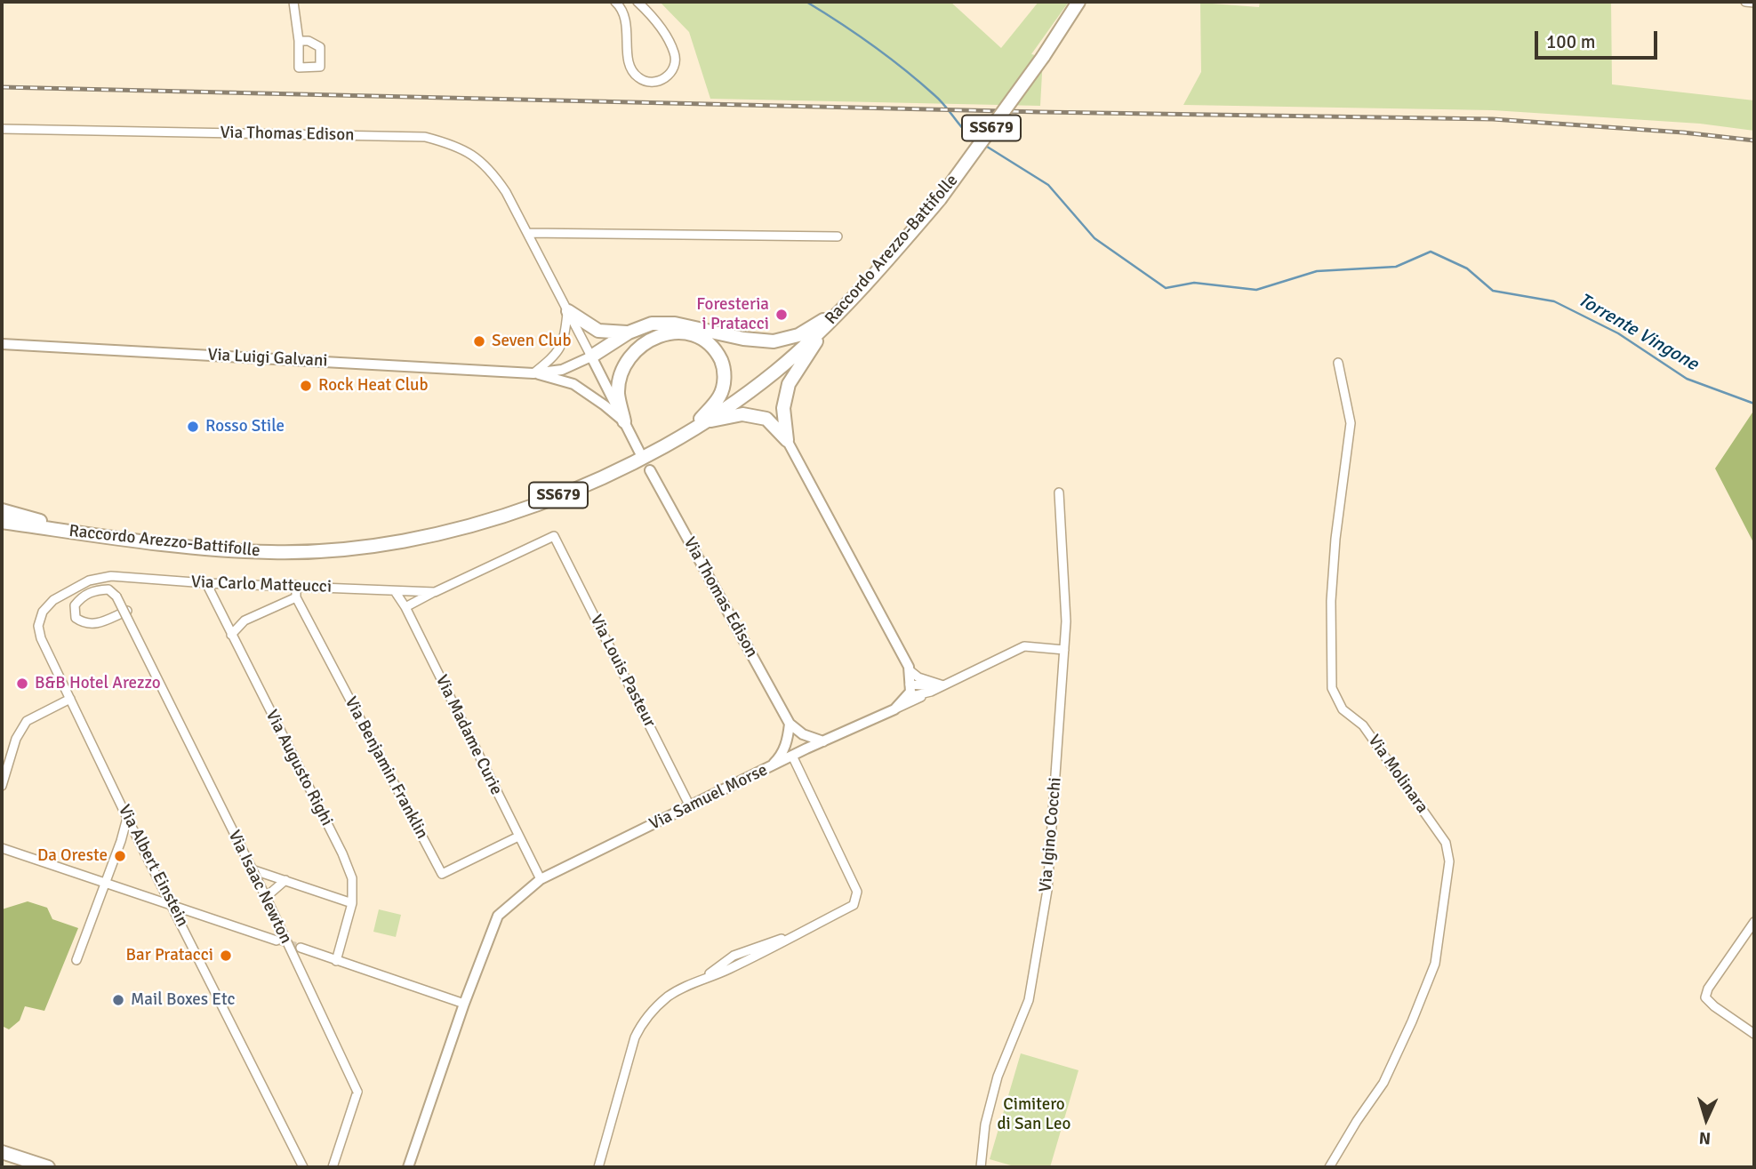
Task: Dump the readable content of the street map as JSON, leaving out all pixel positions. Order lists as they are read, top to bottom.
{
  "streets": {
    "main road": ["SS679", "Raccordo Arezzo-Battifolle"],
    "street": [
      "Via Thomas Edison",
      "Via Luigi Galvani",
      "Via Carlo Matteucci",
      "Via Louis Pasteur",
      "Via Madame Curie",
      "Via Augusto Righi",
      "Via Benjamin Franklin",
      "Via Molinara",
      "Via Samuel Morse",
      "Via Igino Cocchi",
      "Via Albert Einstein",
      "Via Isaac Newton"
    ]
  },
  "crossings": [
    ["Via Thomas Edison", "Via Luigi Galvani"],
    ["Via Carlo Matteucci", "Via Louis Pasteur"],
    ["Via Carlo Matteucci", "Via Madame Curie"],
    ["Via Carlo Matteucci", "Via Augusto Righi"],
    ["Via Carlo Matteucci", "Via Benjamin Franklin"],
    ["Via Carlo Matteucci", "Via Albert Einstein"],
    ["Via Louis Pasteur", "Via Samuel Morse"],
    ["Via Madame Curie", "Via Benjamin Franklin"],
    ["Via Madame Curie", "Via Samuel Morse"]
  ],
  "water": ["Torrente Vingone"],
  "parks": ["Cimitero di San Leo"],
  "places": [
    "Foresteria i Pratacci",
    "Seven Club",
    "Rock Heat Club",
    "Rosso Stile",
    "B&B Hotel Arezzo",
    "Da Oreste",
    "Bar Pratacci",
    "Mail Boxes Etc"
  ],
  "scale_bar": "100 m",
  "north": "bottom"
}
